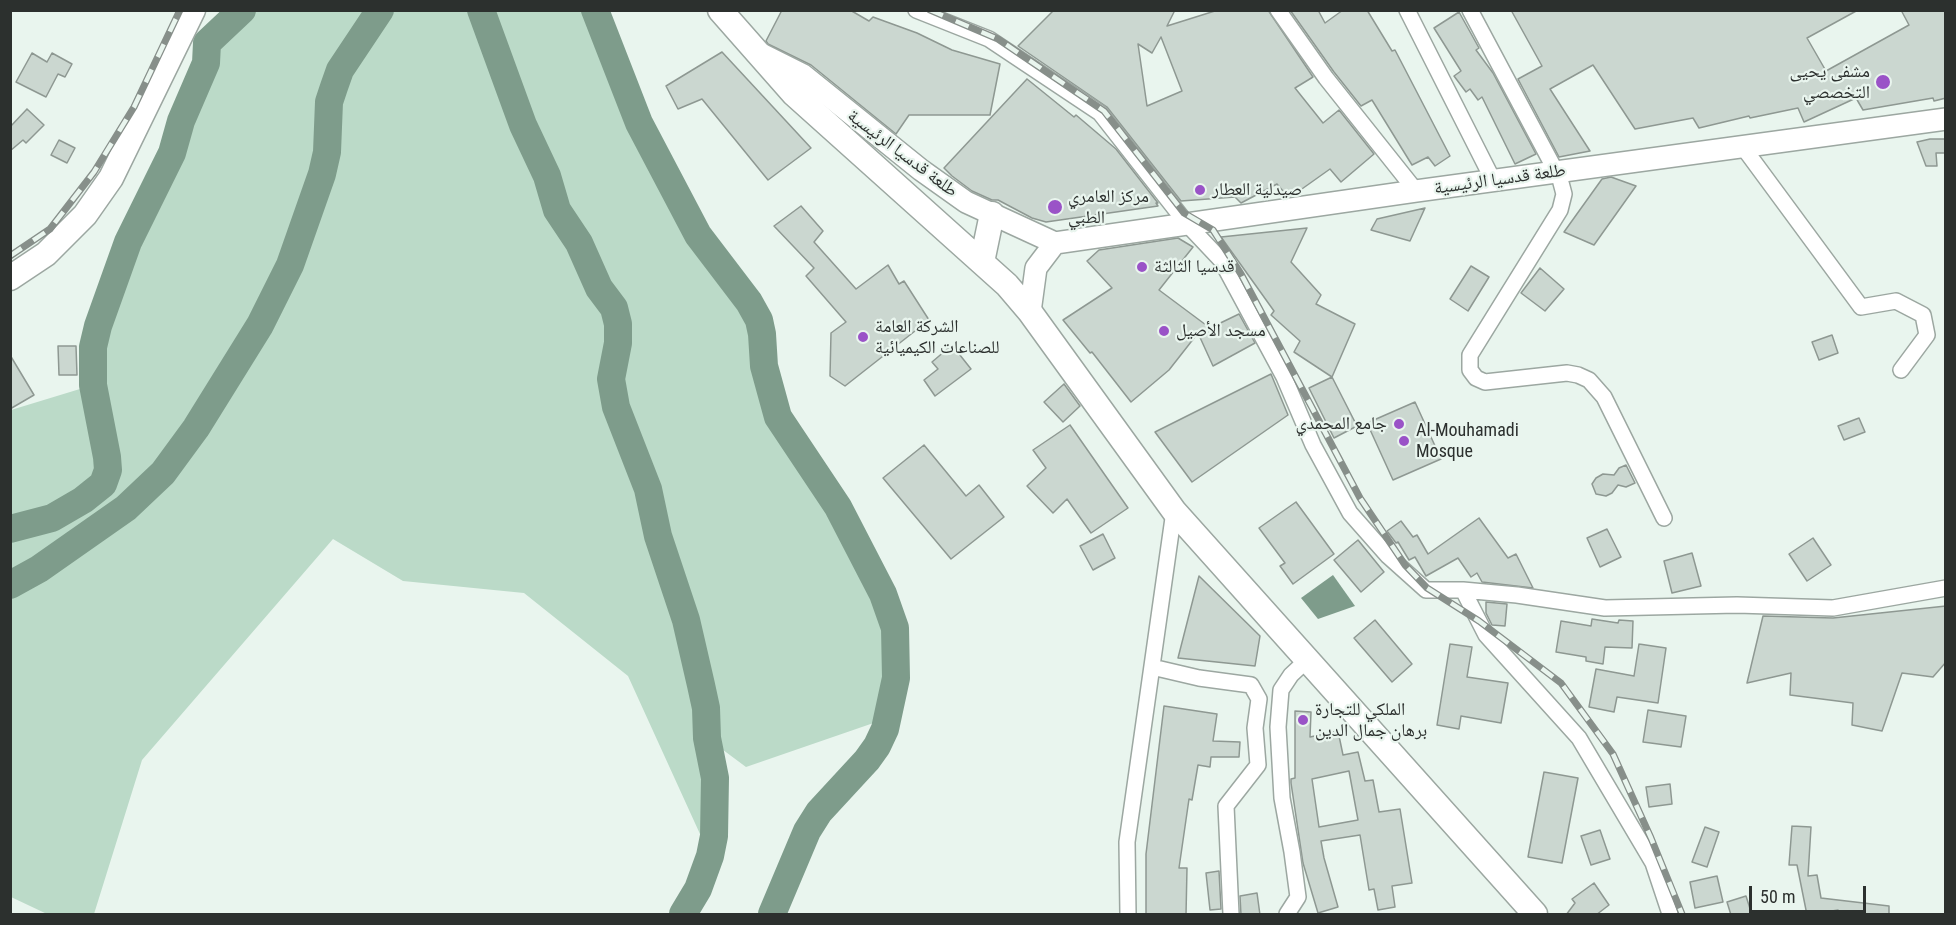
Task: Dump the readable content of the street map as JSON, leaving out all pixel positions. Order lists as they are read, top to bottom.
{
  "streets": {
    "main road": ["طلعة قدسيا الرئيسية"]
  },
  "places": [
    "مشفى يحيى التخصصي",
    "صيدلية العطار",
    "مركز العامري الطبي",
    "قدسيا الثالثة",
    "مسجد الأصيل",
    "الشركة العامة للصناعات الكيميائية",
    "جامع المحمدي",
    "Al-Mouhamadi Mosque",
    "الملكي للتجارة برهان جمال الدين"
  ],
  "scale_bar": "50 m"
}
